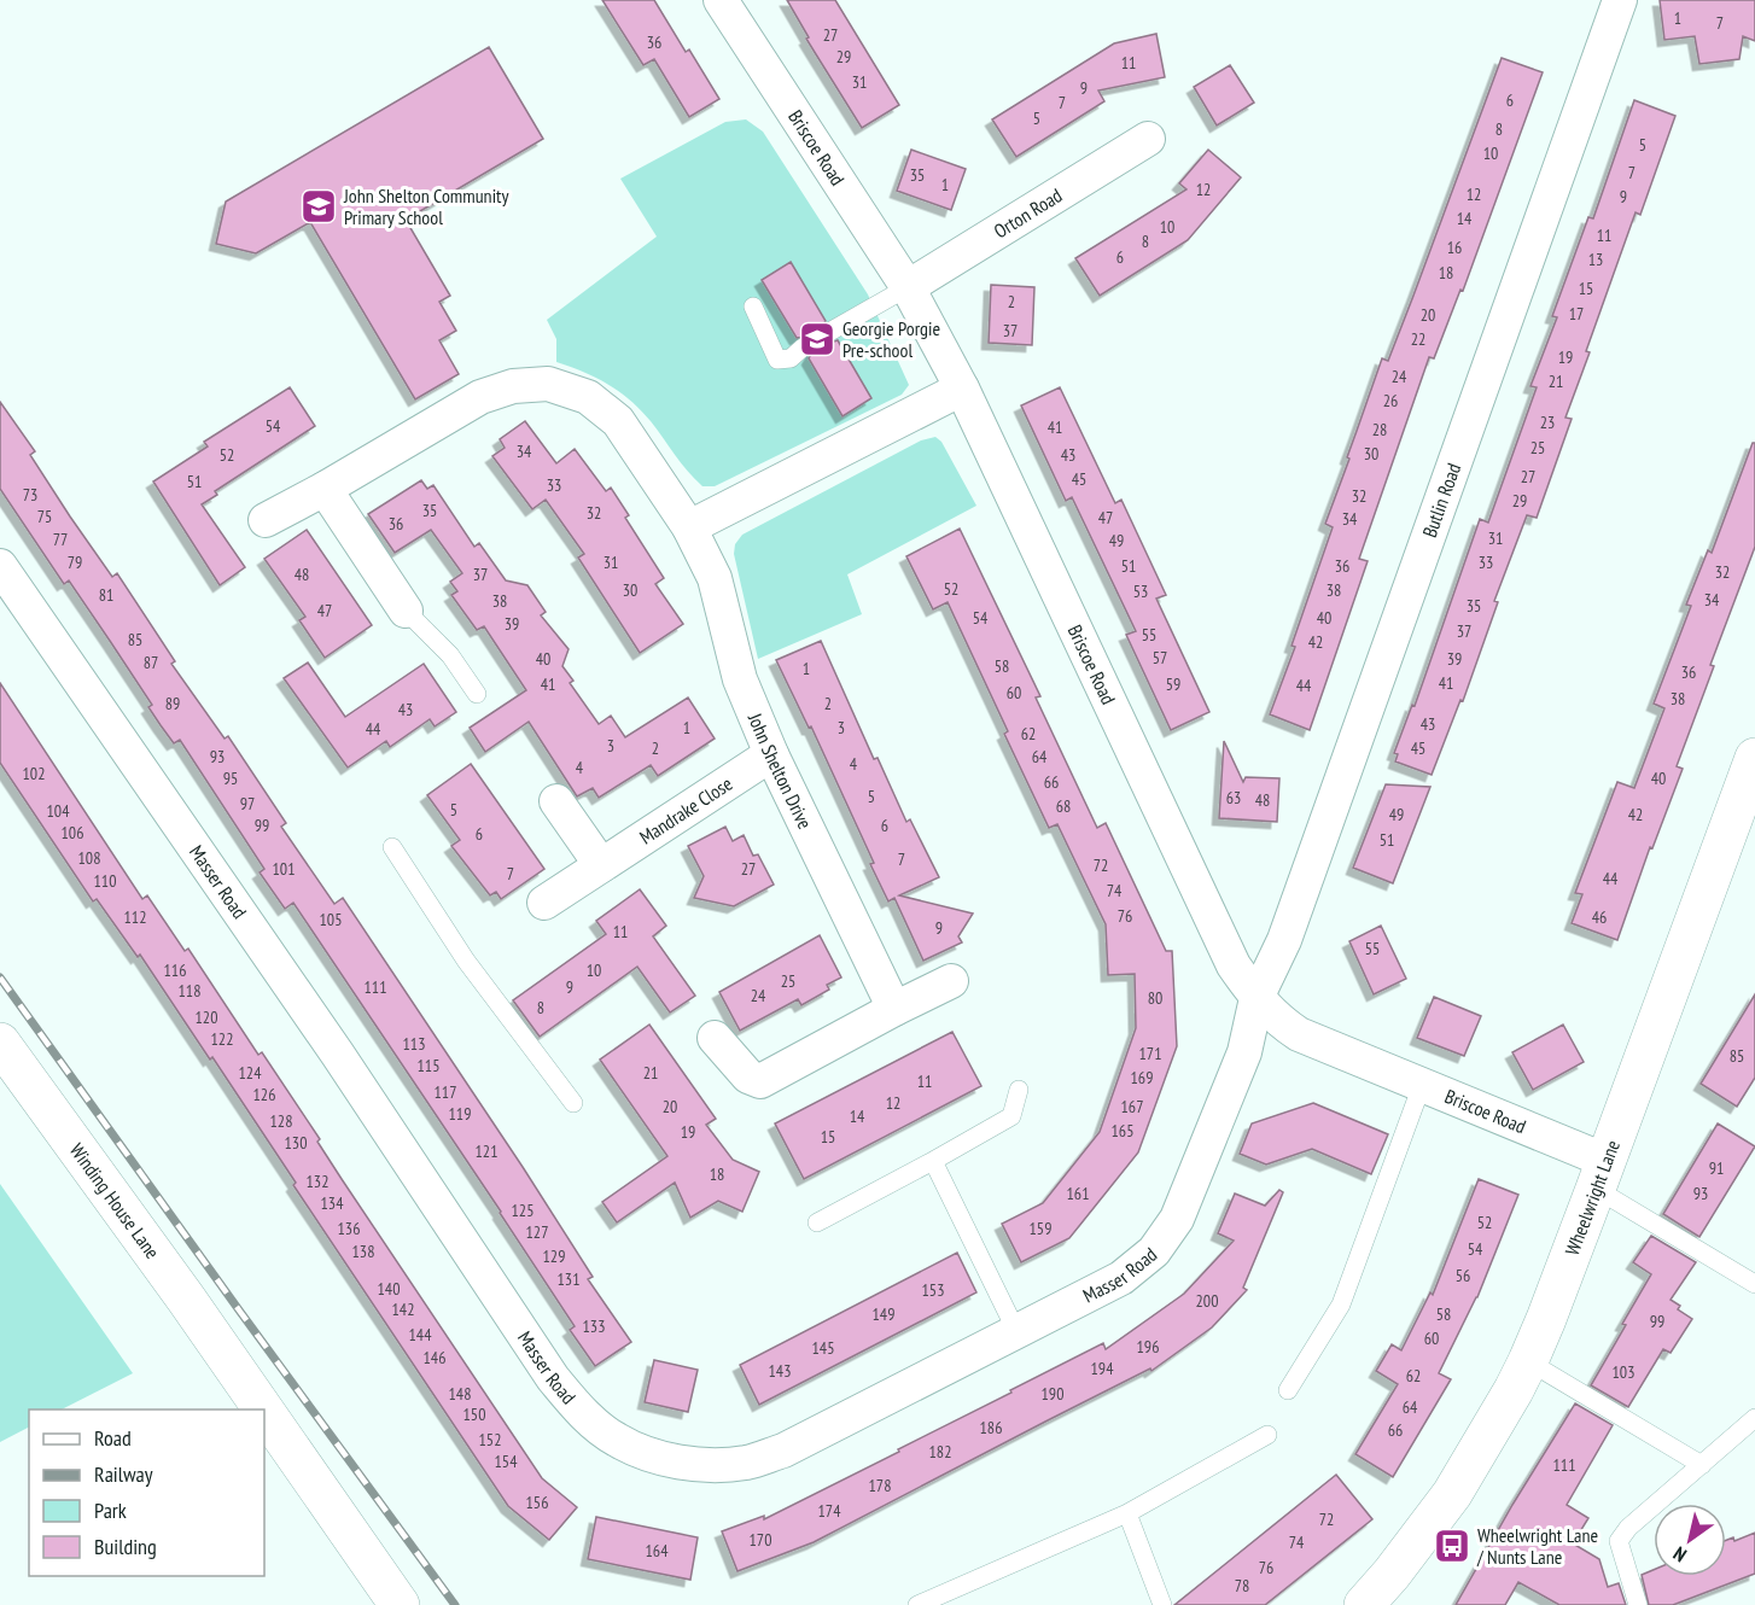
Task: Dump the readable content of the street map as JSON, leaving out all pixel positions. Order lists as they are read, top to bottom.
{
  "streets": {
    "street": [
      "Briscoe Road",
      "Orton Road",
      "Butlin Road",
      "John Shelton Drive",
      "Mandrake Close",
      "Masser Road",
      "Wheelwright Lane",
      "Winding House Lane"
    ]
  },
  "crossings": [
    ["Briscoe Road", "Orton Road"],
    ["Briscoe Road", "Butlin Road"],
    ["Briscoe Road", "Masser Road"],
    ["Briscoe Road", "Wheelwright Lane"],
    ["Butlin Road", "Masser Road"],
    ["John Shelton Drive", "Mandrake Close"]
  ],
  "places": {
    "school or university": ["John Shelton Community Primary School", "Georgie Porgie Pre-school"],
    "bus stop": ["Wheelwright Lane / Nunts Lane"]
  },
  "house_numbers": [
    "1",
    "7",
    "27",
    "36",
    "29",
    "11",
    "31",
    "9",
    "6",
    "7",
    "5",
    "8",
    "5",
    "10",
    "7",
    "35",
    "1",
    "12",
    "12",
    "9",
    "14",
    "10",
    "11",
    "8",
    "16",
    "6",
    "13",
    "18",
    "15",
    "2",
    "17",
    "20",
    "37",
    "22",
    "19",
    "24",
    "21",
    "26",
    "23",
    "54",
    "41",
    "28",
    "25",
    "34",
    "30",
    "52",
    "43",
    "27",
    "45",
    "51",
    "33",
    "73",
    "32",
    "29",
    "35",
    "32",
    "75",
    "47",
    "34",
    "36",
    "31",
    "77",
    "49",
    "79",
    "31",
    "33",
    "51",
    "36",
    "32",
    "48",
    "37",
    "52",
    "30",
    "38",
    "53",
    "81",
    "34",
    "38",
    "35",
    "47",
    "54",
    "40",
    "39",
    "37",
    "55",
    "85",
    "42",
    "57",
    "40",
    "39",
    "87",
    "58",
    "1",
    "36",
    "41",
    "41",
    "59",
    "44",
    "60",
    "38",
    "89",
    "2",
    "43",
    "43",
    "1",
    "3",
    "44",
    "62",
    "3",
    "2",
    "45",
    "93",
    "64",
    "4",
    "4",
    "102",
    "95",
    "40",
    "66",
    "5",
    "63",
    "48",
    "97",
    "68",
    "5",
    "104",
    "49",
    "42",
    "99",
    "6",
    "106",
    "6",
    "51",
    "108",
    "7",
    "72",
    "101",
    "27",
    "7",
    "44",
    "110",
    "74",
    "76",
    "112",
    "46",
    "105",
    "9",
    "11",
    "55",
    "116",
    "10",
    "25",
    "111",
    "9",
    "118",
    "24",
    "80",
    "8",
    "120",
    "122",
    "113",
    "171",
    "85",
    "115",
    "124",
    "21",
    "169",
    "11",
    "117",
    "126",
    "12",
    "20",
    "167",
    "119",
    "14",
    "128",
    "165",
    "19",
    "15",
    "130",
    "121",
    "91",
    "18",
    "132",
    "161",
    "93",
    "134",
    "125",
    "52",
    "136",
    "159",
    "127",
    "54",
    "138",
    "129",
    "56",
    "131",
    "140",
    "153",
    "200",
    "142",
    "149",
    "58",
    "99",
    "133",
    "144",
    "60",
    "196",
    "145",
    "146",
    "194",
    "143",
    "103",
    "62",
    "148",
    "190",
    "64",
    "150",
    "186",
    "66",
    "152",
    "182",
    "154",
    "111",
    "178",
    "156",
    "174",
    "72",
    "170",
    "74",
    "164",
    "76",
    "78"
  ],
  "legend": [
    "Road",
    "Railway",
    "Park",
    "Building"
  ],
  "north": "bottom left"
}
